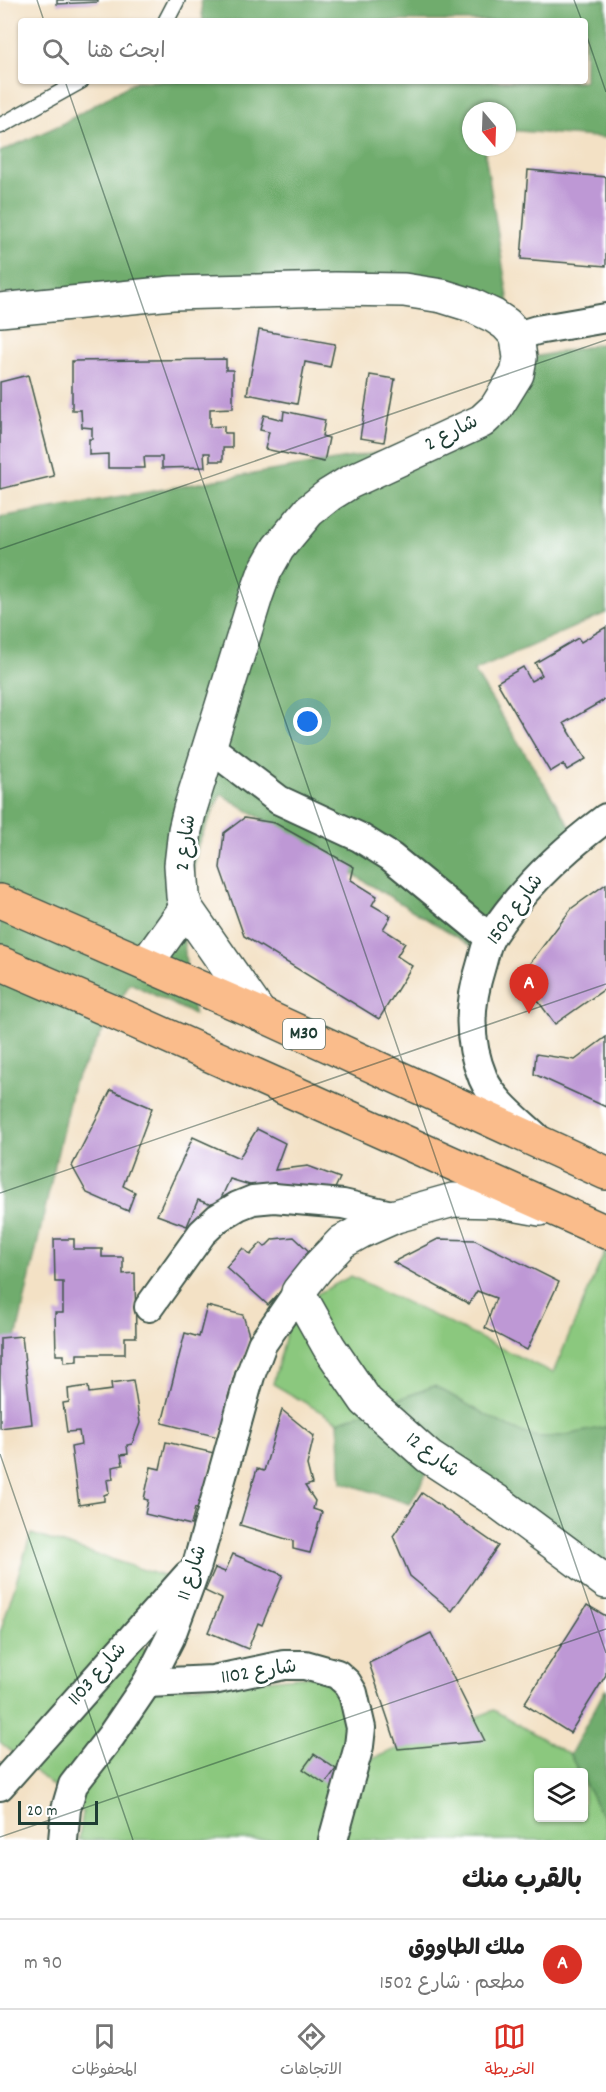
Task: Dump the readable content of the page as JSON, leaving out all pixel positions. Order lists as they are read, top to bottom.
{
  "streets": {
    "highway": ["M30"],
    "street": [
      "شارع 2",
      "شارع 1502",
      "شارع 12",
      "شارع 11",
      "شارع 1102",
      "شارع 1103"
    ]
  },
  "crossings": [
    ["شارع 2", "M30"],
    ["شارع 1502", "M30"],
    ["شارع 12", "شارع 11"],
    ["شارع 11", "شارع 1102"],
    ["شارع 11", "شارع 1103"]
  ],
  "scale_bar": "20 m",
  "north": "bottom",
  "page": {
    "search": "ابحث هنا",
    "pins": "A",
    "scale": "20 m",
    "heading": "بالقرب منك",
    "list": [
      {
        "mark": "A",
        "name": "ملك الطاووق",
        "note": "مطعم · شارع 1502",
        "value": "90 m"
      }
    ],
    "nav": ["الخريطة", "الاتجاهات", "المحفوظات"]
  }
}
